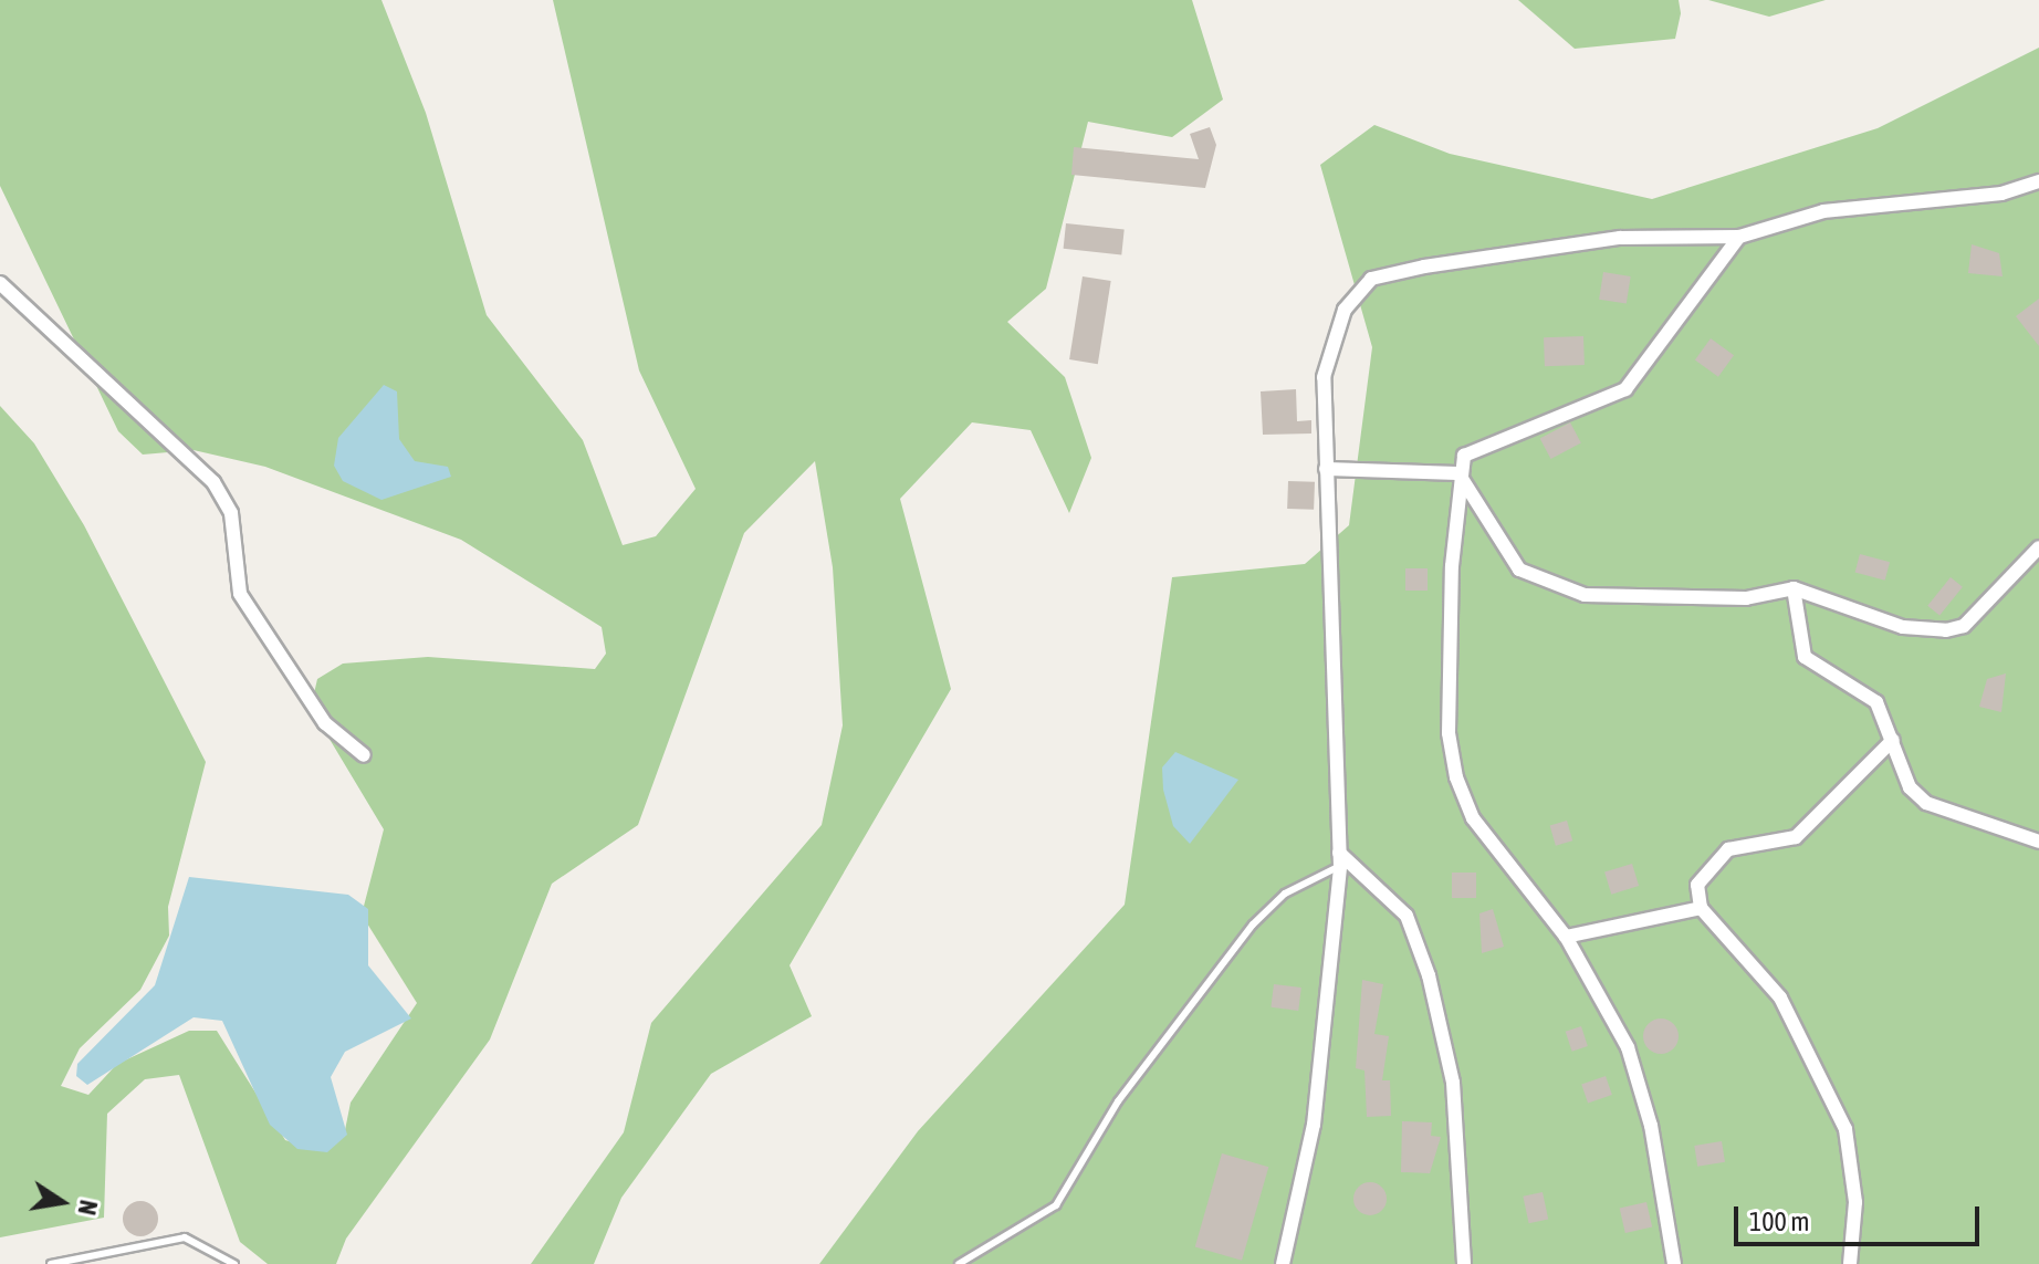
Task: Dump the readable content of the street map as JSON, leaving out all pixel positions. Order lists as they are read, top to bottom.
{
  "scale_bar": "100 m",
  "north": "right"
}
